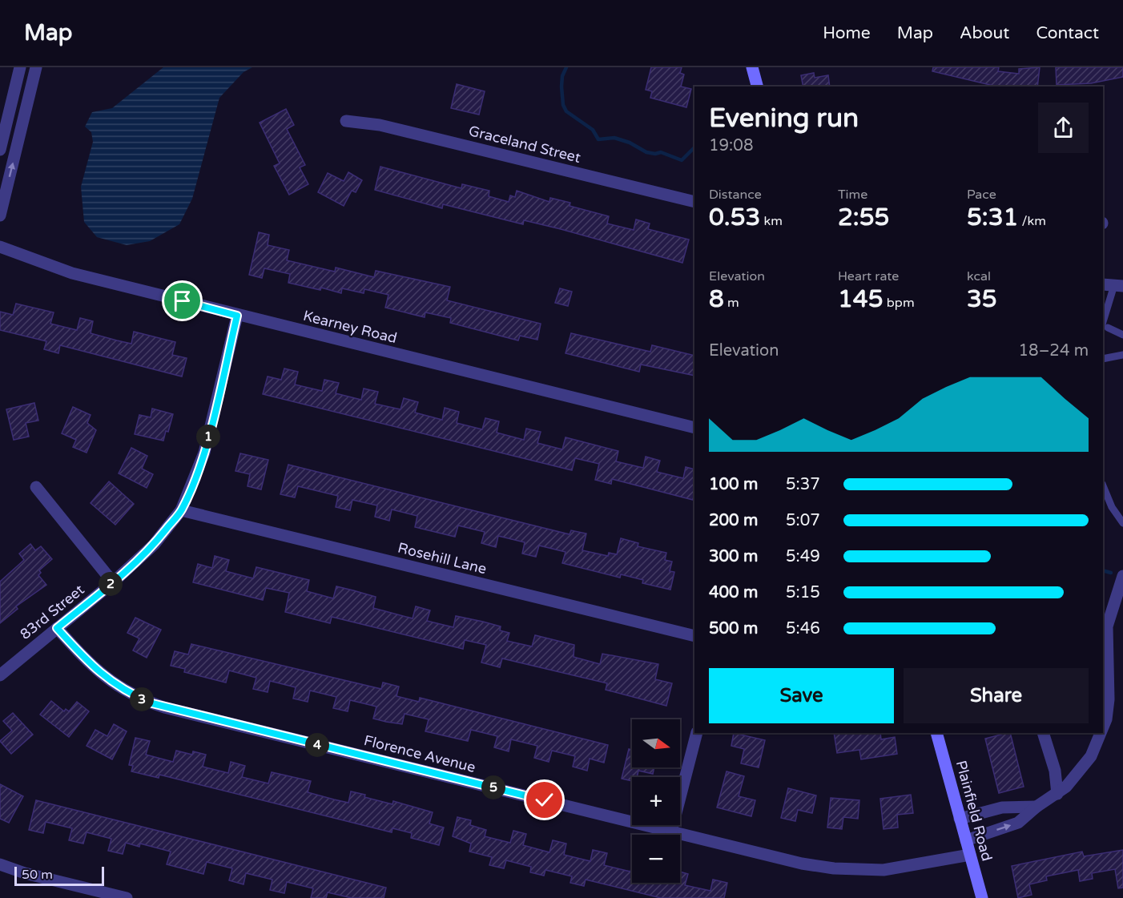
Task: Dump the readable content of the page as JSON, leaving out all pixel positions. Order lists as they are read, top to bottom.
{
  "streets": {
    "main road": ["Plainfield Road"],
    "street": [
      "Graceland Street",
      "Kearney Road",
      "Rosehill Lane",
      "83rd Street",
      "Florence Avenue"
    ]
  },
  "crossings": [
    ["Kearney Road", "83rd Street"],
    ["Rosehill Lane", "83rd Street"],
    ["83rd Street", "Florence Avenue"],
    ["Florence Avenue", "Plainfield Road"]
  ],
  "scale_bar": "50 m",
  "north": "right",
  "page": {
    "header": "Map",
    "nav": [
      "Home",
      "Map",
      "About",
      "Contact"
    ],
    "heading": ["Evening run", "19:08"],
    "stats": [
      ["Distance", "0.53 km"],
      ["Time", "2:55"],
      ["Pace", "5:31 /km"],
      ["Elevation", "8 m"],
      ["Heart rate", "145 bpm"],
      ["kcal", "35"]
    ],
    "chart": ["Elevation", "18–24 m"],
    "pins": [
      "1",
      "2",
      "3",
      "4",
      "5"
    ],
    "list": [
      {
        "name": "100 m",
        "note": "5:37"
      },
      {
        "name": "200 m",
        "note": "5:07"
      },
      {
        "name": "300 m",
        "note": "5:49"
      },
      {
        "name": "400 m",
        "note": "5:15"
      },
      {
        "name": "500 m",
        "note": "5:46"
      }
    ],
    "buttons": ["Save", "Share"],
    "map_buttons": ["+", "−"],
    "scale": "50 m"
  }
}
